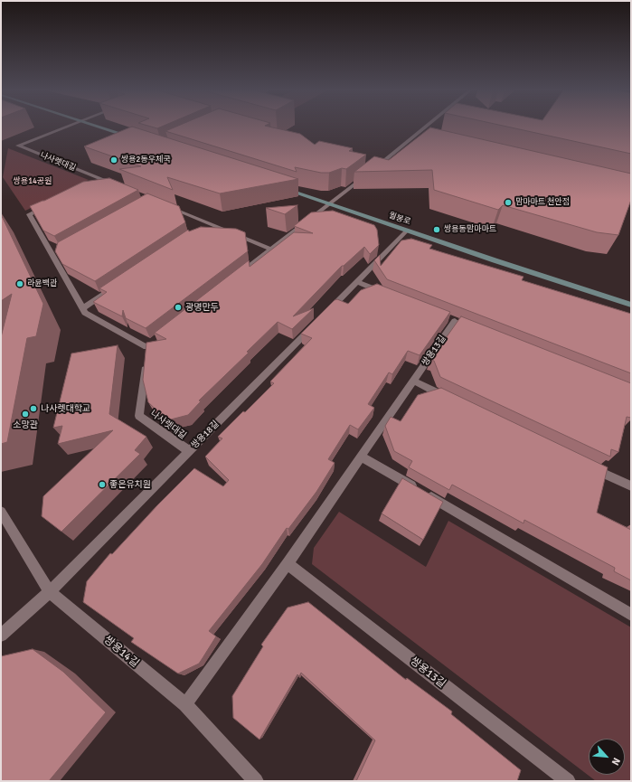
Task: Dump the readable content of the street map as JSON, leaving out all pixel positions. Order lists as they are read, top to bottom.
{
  "streets": {
    "street": [
      "나사렛대길",
      "월봉로",
      "쌍용13길",
      "쌍용18길",
      "쌍용14길"
    ]
  },
  "crossings": [
    ["나사렛대길", "쌍용18길"],
    ["쌍용13길", "쌍용14길"],
    ["쌍용18길", "쌍용14길"]
  ],
  "parks": ["쌍용14공원"],
  "places": [
    "쌍용2동우체국",
    "맘마마트 천안점",
    "쌍용동맘마마트",
    "라윤백관",
    "광명만두",
    "나사렛대학교",
    "소망관",
    "좋은유치원"
  ],
  "north": "bottom right"
}
